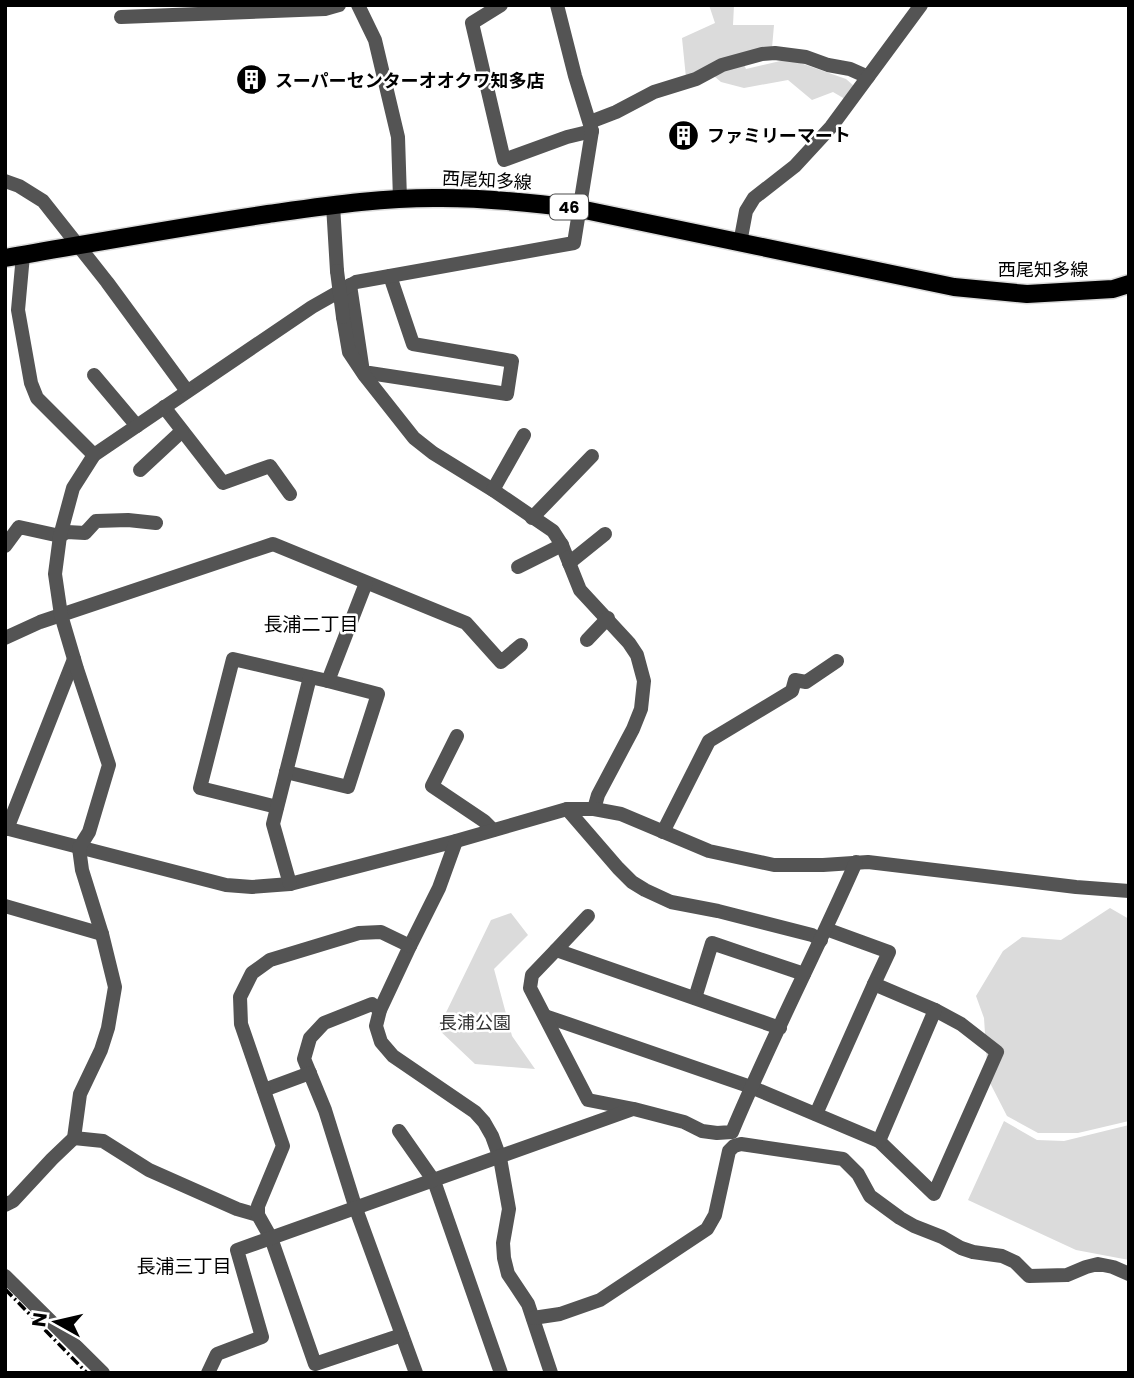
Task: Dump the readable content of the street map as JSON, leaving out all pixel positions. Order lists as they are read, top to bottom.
{
  "streets": {
    "main road": ["西尾知多線", "46"]
  },
  "districts": ["長浦二丁目", "長浦三丁目"],
  "parks": ["長浦公園"],
  "places": {
    "building": ["スーパーセンターオオクワ知多店", "ファミリーマート"]
  },
  "north": "left"
}
